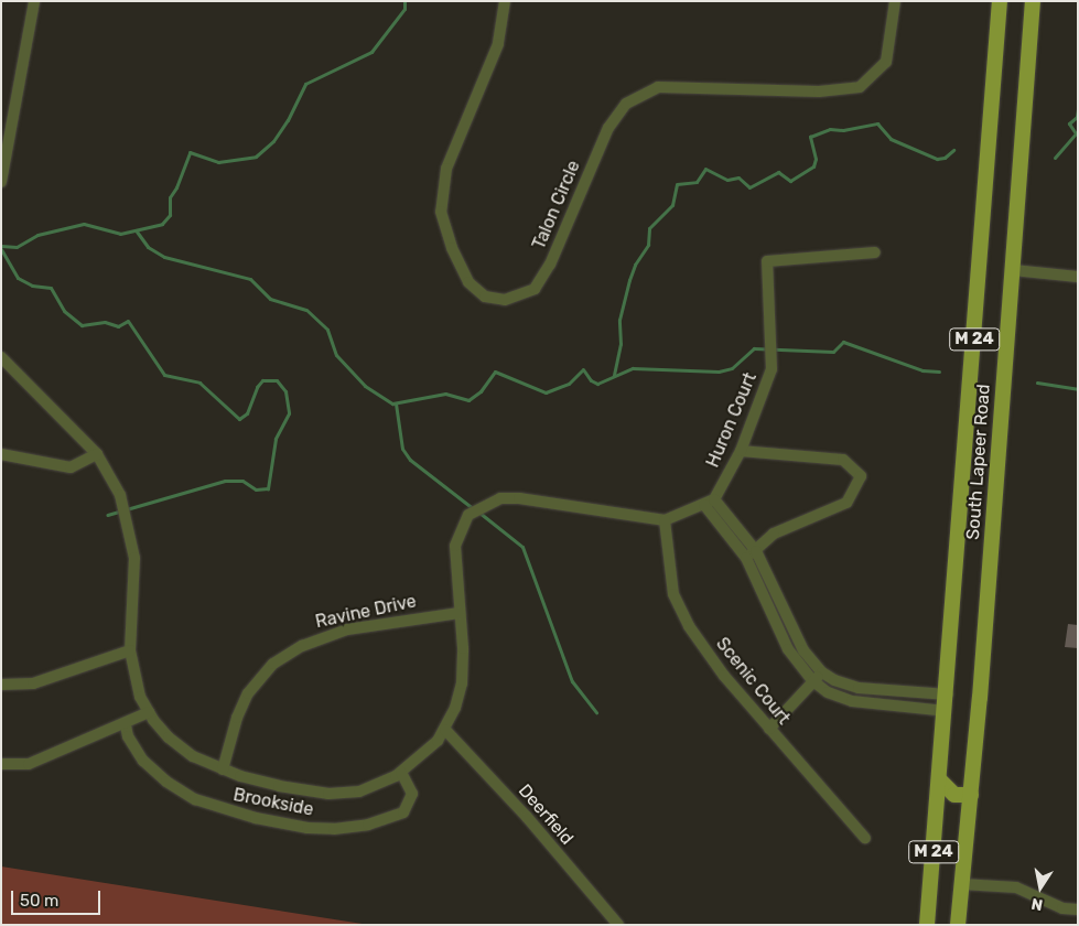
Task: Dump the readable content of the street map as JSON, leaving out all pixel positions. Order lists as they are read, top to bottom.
{
  "streets": {
    "main road": ["M 24", "South Lapeer Road"],
    "street": [
      "Talon Circle",
      "Huron Court",
      "Ravine Drive",
      "Scenic Court",
      "Brookside",
      "Deerfield"
    ]
  },
  "scale_bar": "50 m",
  "north": "bottom"
}
